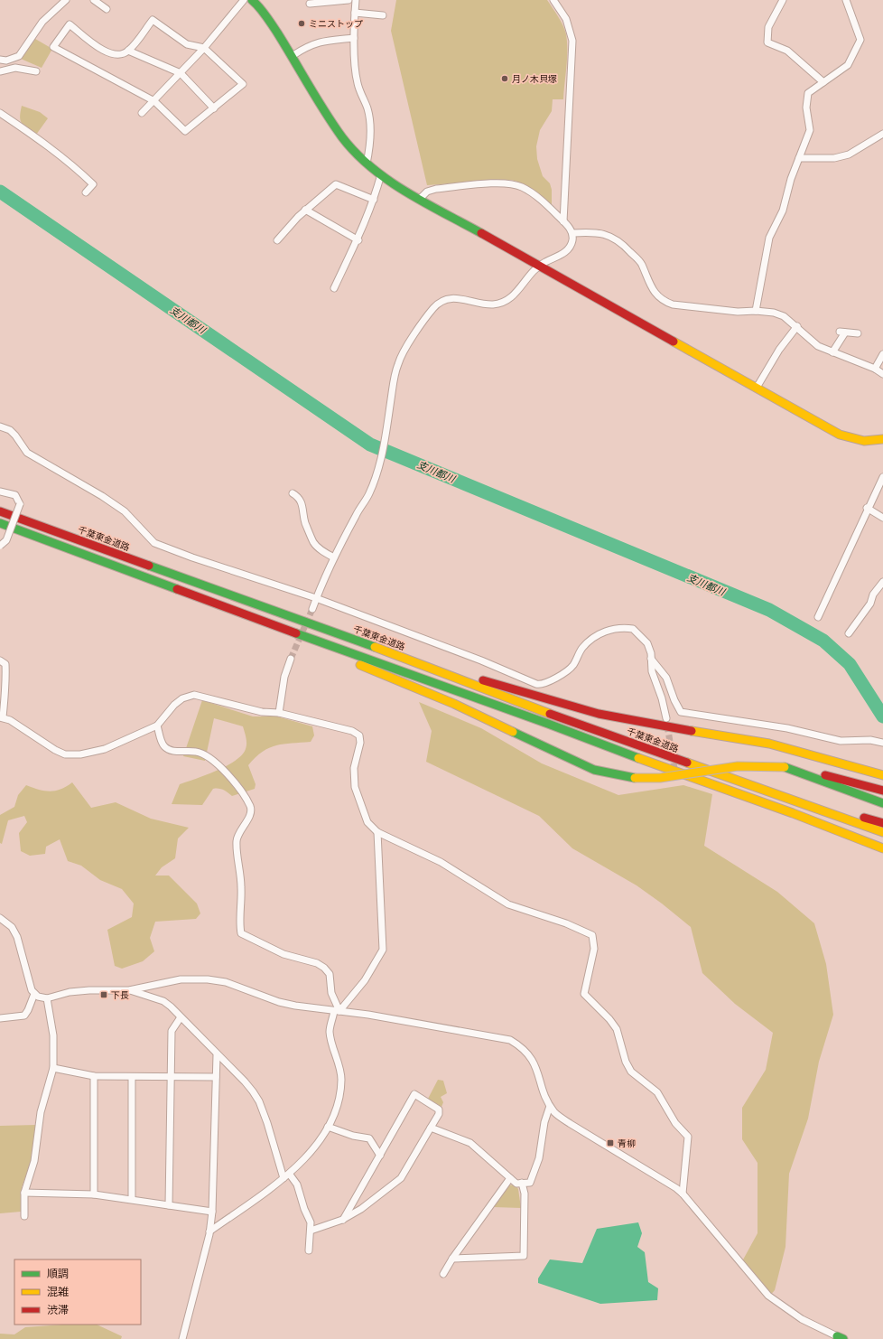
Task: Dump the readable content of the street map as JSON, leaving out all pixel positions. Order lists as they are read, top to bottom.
{
  "streets": {
    "main road": ["千葉東金道路"]
  },
  "water": ["支川都川"],
  "places": {
    "other": ["ミニストップ", "月ノ木貝塚"],
    "transit": ["下長", "青柳"]
  },
  "legend": ["順調", "混雑", "渋滞"]
}
